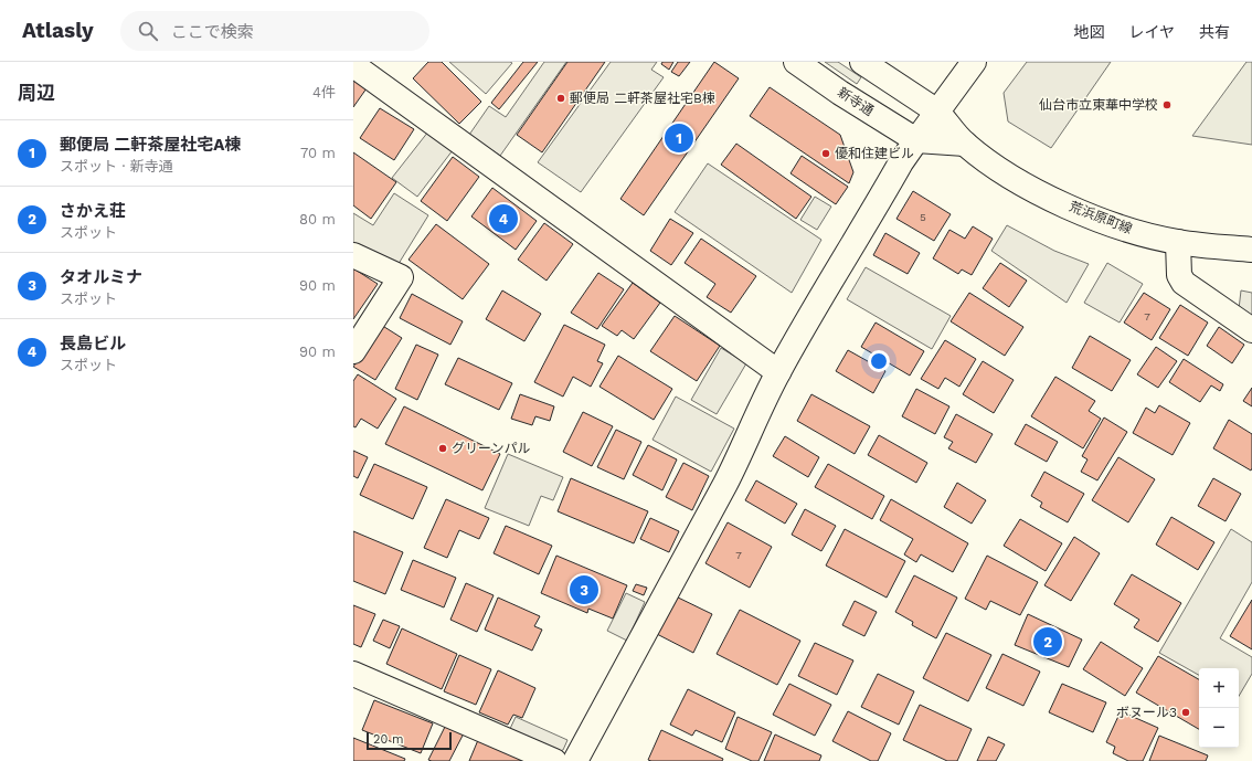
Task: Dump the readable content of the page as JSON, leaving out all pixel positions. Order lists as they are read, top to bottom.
{
  "streets": {
    "street": ["新寺通", "荒浜原町線"]
  },
  "places": [
    "郵便局 二軒茶屋社宅B棟",
    "仙台市立東華中学校",
    "優和住建ビル",
    "グリーンパル",
    "ボヌール3"
  ],
  "house_numbers": ["5", "7", "7"],
  "scale_bar": "20 m",
  "page": {
    "header": "Atlasly",
    "search": "ここで検索",
    "nav": ["地図", "レイヤ", "共有"],
    "heading": ["周辺", "4件"],
    "list": [
      {
        "mark": "1",
        "name": "郵便局 二軒茶屋社宅A棟",
        "note": "スポット · 新寺通",
        "value": "70 m"
      },
      {
        "mark": "2",
        "name": "さかえ荘",
        "note": "スポット",
        "value": "80 m"
      },
      {
        "mark": "3",
        "name": "タオルミナ",
        "note": "スポット",
        "value": "90 m"
      },
      {
        "mark": "4",
        "name": "長島ビル",
        "note": "スポット",
        "value": "90 m"
      }
    ],
    "pins": [
      "1",
      "4",
      "3",
      "2"
    ],
    "map_buttons": ["+", "−"],
    "scale": "20 m"
  }
}
